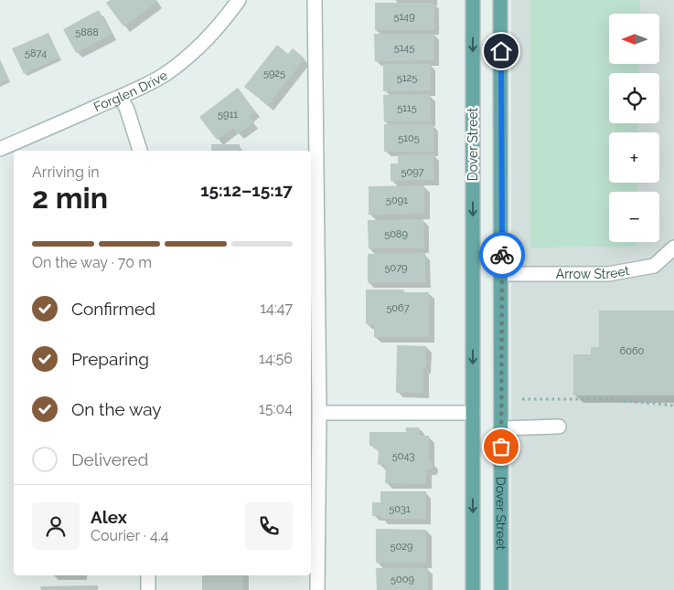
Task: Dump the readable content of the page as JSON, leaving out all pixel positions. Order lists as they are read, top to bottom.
{
  "streets": {
    "main road": ["Dover Street"],
    "street": ["Forglen Drive", "Arrow Street"]
  },
  "crossings": [
    ["Dover Street", "Arrow Street"]
  ],
  "house_numbers": [
    "5149",
    "5888",
    "5145",
    "5874",
    "5925",
    "5125",
    "5115",
    "5911",
    "5105",
    "5097",
    "5091",
    "5089",
    "5079",
    "5067",
    "6060",
    "5043",
    "5031",
    "5029",
    "5009"
  ],
  "north": "left",
  "page": {
    "map_buttons": ["+", "−"],
    "heading": ["2 min", "Arriving in", "15:12–15:17"],
    "panel": ["Alex", "Courier · 4.4"],
    "bar": "On the way · 70 m",
    "list": [
      ["Confirmed", "14:47"],
      ["Preparing", "14:56"],
      ["On the way", "15:04"],
      "Delivered"
    ]
  }
}
